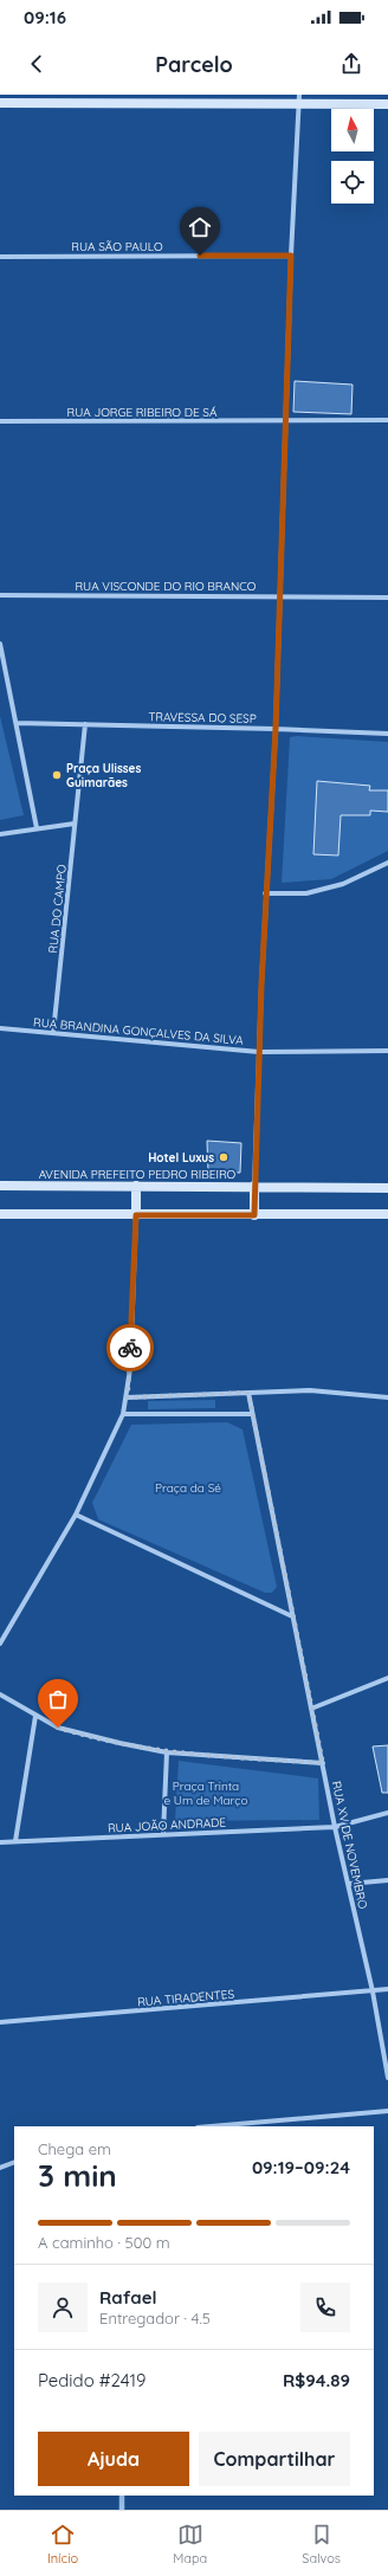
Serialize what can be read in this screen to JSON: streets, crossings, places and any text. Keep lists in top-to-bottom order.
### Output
{
  "streets": {
    "main road": ["AVENIDA PREFEITO PEDRO RIBEIRO"],
    "street": [
      "RUA SÃO PAULO",
      "RUA JORGE RIBEIRO DE SÁ",
      "RUA VISCONDE DO RIO BRANCO",
      "TRAVESSA DO SESP",
      "RUA DO CAMPO",
      "RUA BRANDINA GONÇALVES DA SILVA",
      "RUA JOÃO ANDRADE",
      "RUA XV DE NOVEMBRO",
      "RUA TIRADENTES"
    ]
  },
  "crossings": [
    ["TRAVESSA DO SESP", "RUA DO CAMPO"],
    ["RUA DO CAMPO", "RUA BRANDINA GONÇALVES DA SILVA"],
    ["RUA JOÃO ANDRADE", "RUA XV DE NOVEMBRO"],
    ["RUA XV DE NOVEMBRO", "RUA TIRADENTES"]
  ],
  "parks": ["Praça da Sé", "Praça Trinta e Um de Março"],
  "places": ["Praça Ulisses Guimarães", "Hotel Luxus"],
  "north": "top",
  "page": {
    "status": "09:16",
    "header": "Parcelo",
    "heading": ["3 min", "Chega em", "09:19–09:24"],
    "panel": [
      "Rafael",
      "Entregador · 4.5",
      "Pedido #2419",
      "R$94.89"
    ],
    "bar": "A caminho · 500 m",
    "buttons": ["Ajuda", "Compartilhar"],
    "tabs": ["Início", "Mapa", "Salvos"]
  }
}
